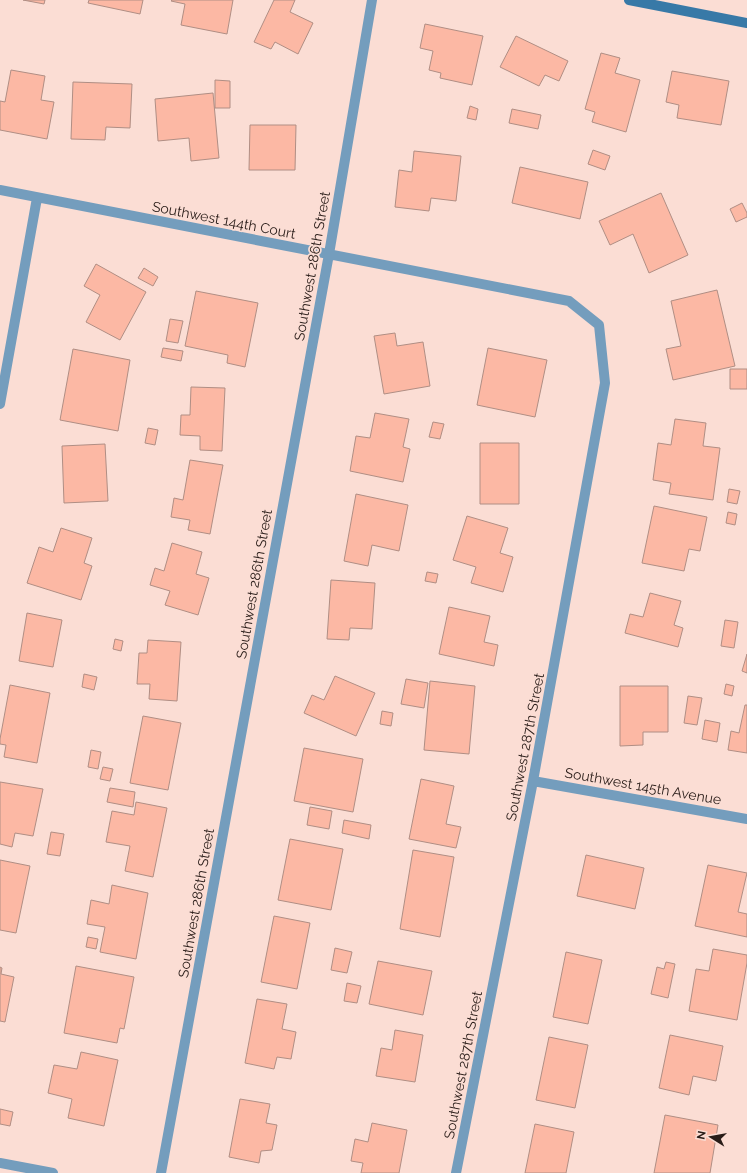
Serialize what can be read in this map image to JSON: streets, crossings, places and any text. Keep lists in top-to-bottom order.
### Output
{
  "streets": {
    "street": [
      "Southwest 144th Court",
      "Southwest 286th Street",
      "Southwest 287th Street",
      "Southwest 145th Avenue"
    ]
  },
  "crossings": [
    ["Southwest 144th Court", "Southwest 286th Street"],
    ["Southwest 144th Court", "Southwest 287th Street"],
    ["Southwest 287th Street", "Southwest 145th Avenue"]
  ],
  "north": "left"
}
